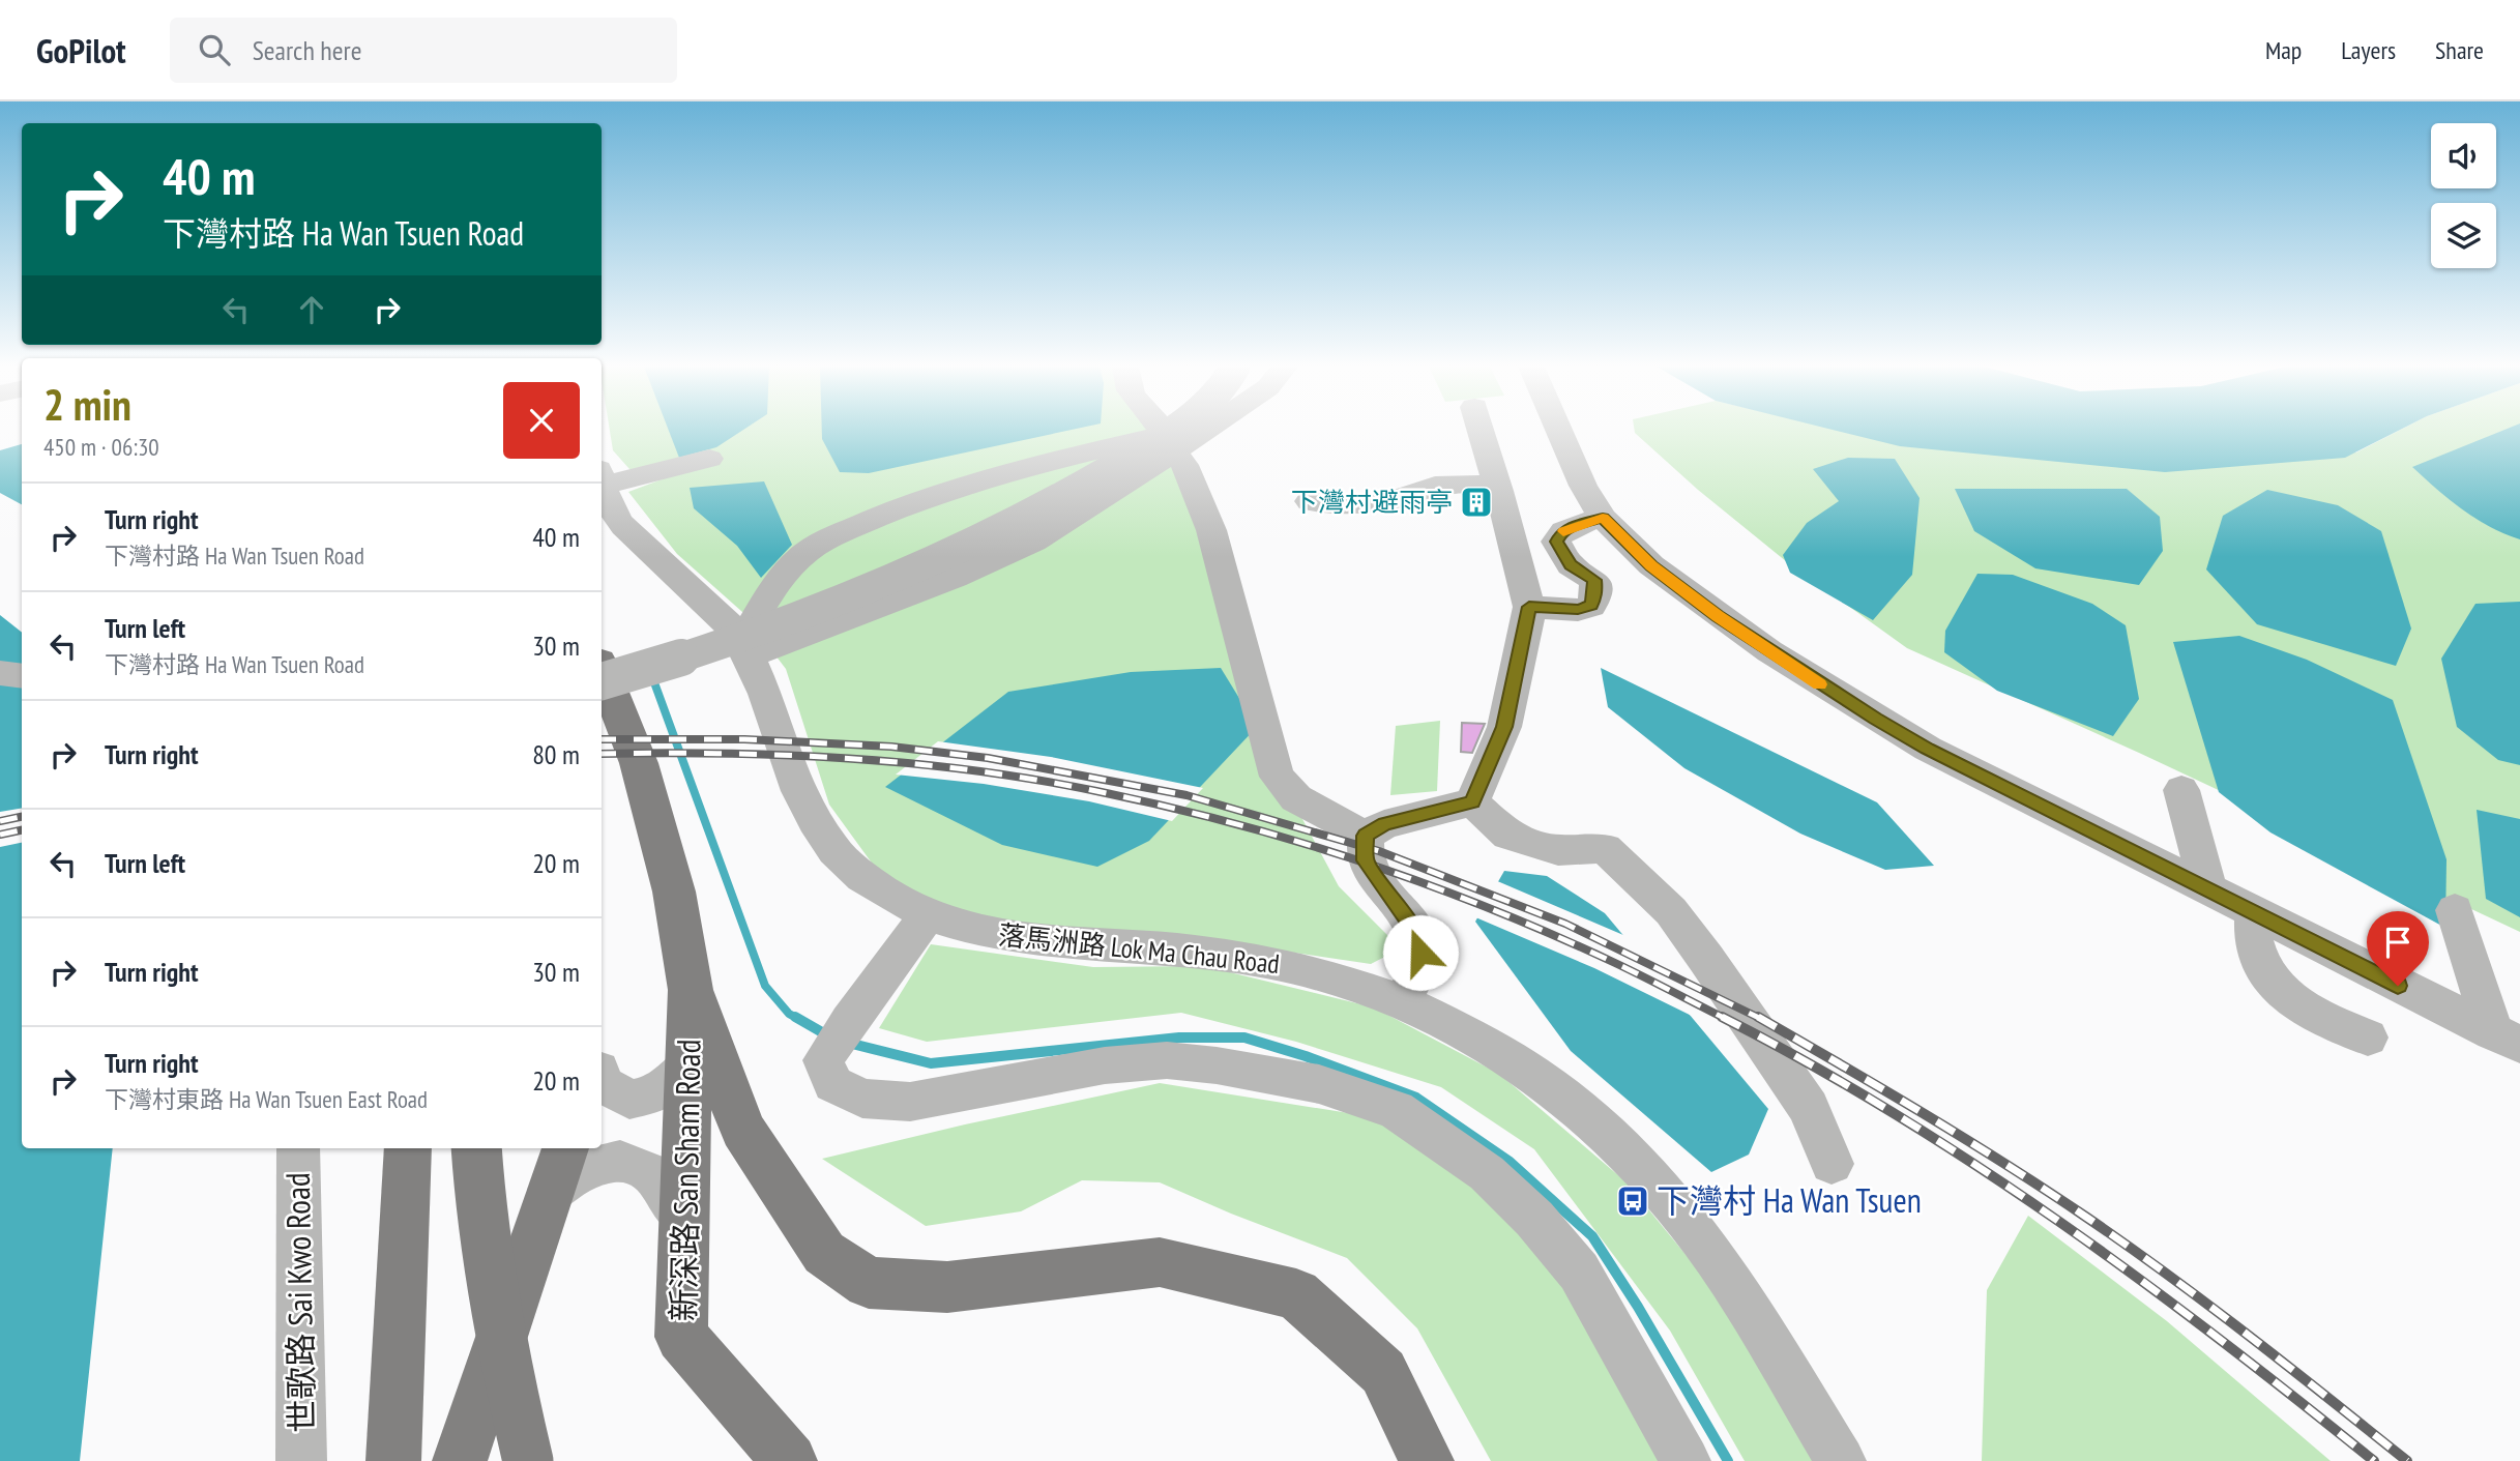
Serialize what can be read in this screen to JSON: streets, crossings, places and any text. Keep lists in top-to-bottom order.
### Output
{
  "streets": {
    "main road": ["新深路 San Sham Road"],
    "street": ["落馬洲路 Lok Ma Chau Road", "世歌路 Sai Kwo Road"]
  },
  "places": {
    "building": ["下灣村避雨亭"],
    "bus stop": ["下灣村 Ha Wan Tsuen"]
  },
  "page": {
    "header": "GoPilot",
    "search": "Search here",
    "nav": ["Map", "Layers", "Share"],
    "turn": ["40 m", "下灣村路 Ha Wan Tsuen Road"],
    "heading": ["2 min", "450 m · 06:30"],
    "list": [
      {
        "name": "Turn right",
        "note": "下灣村路 Ha Wan Tsuen Road",
        "value": "40 m"
      },
      {
        "name": "Turn left",
        "note": "下灣村路 Ha Wan Tsuen Road",
        "value": "30 m"
      },
      {
        "name": "Turn right",
        "value": "80 m"
      },
      {
        "name": "Turn left",
        "value": "20 m"
      },
      {
        "name": "Turn right",
        "value": "30 m"
      },
      {
        "name": "Turn right",
        "note": "下灣村東路 Ha Wan Tsuen East Road",
        "value": "20 m"
      }
    ]
  }
}
